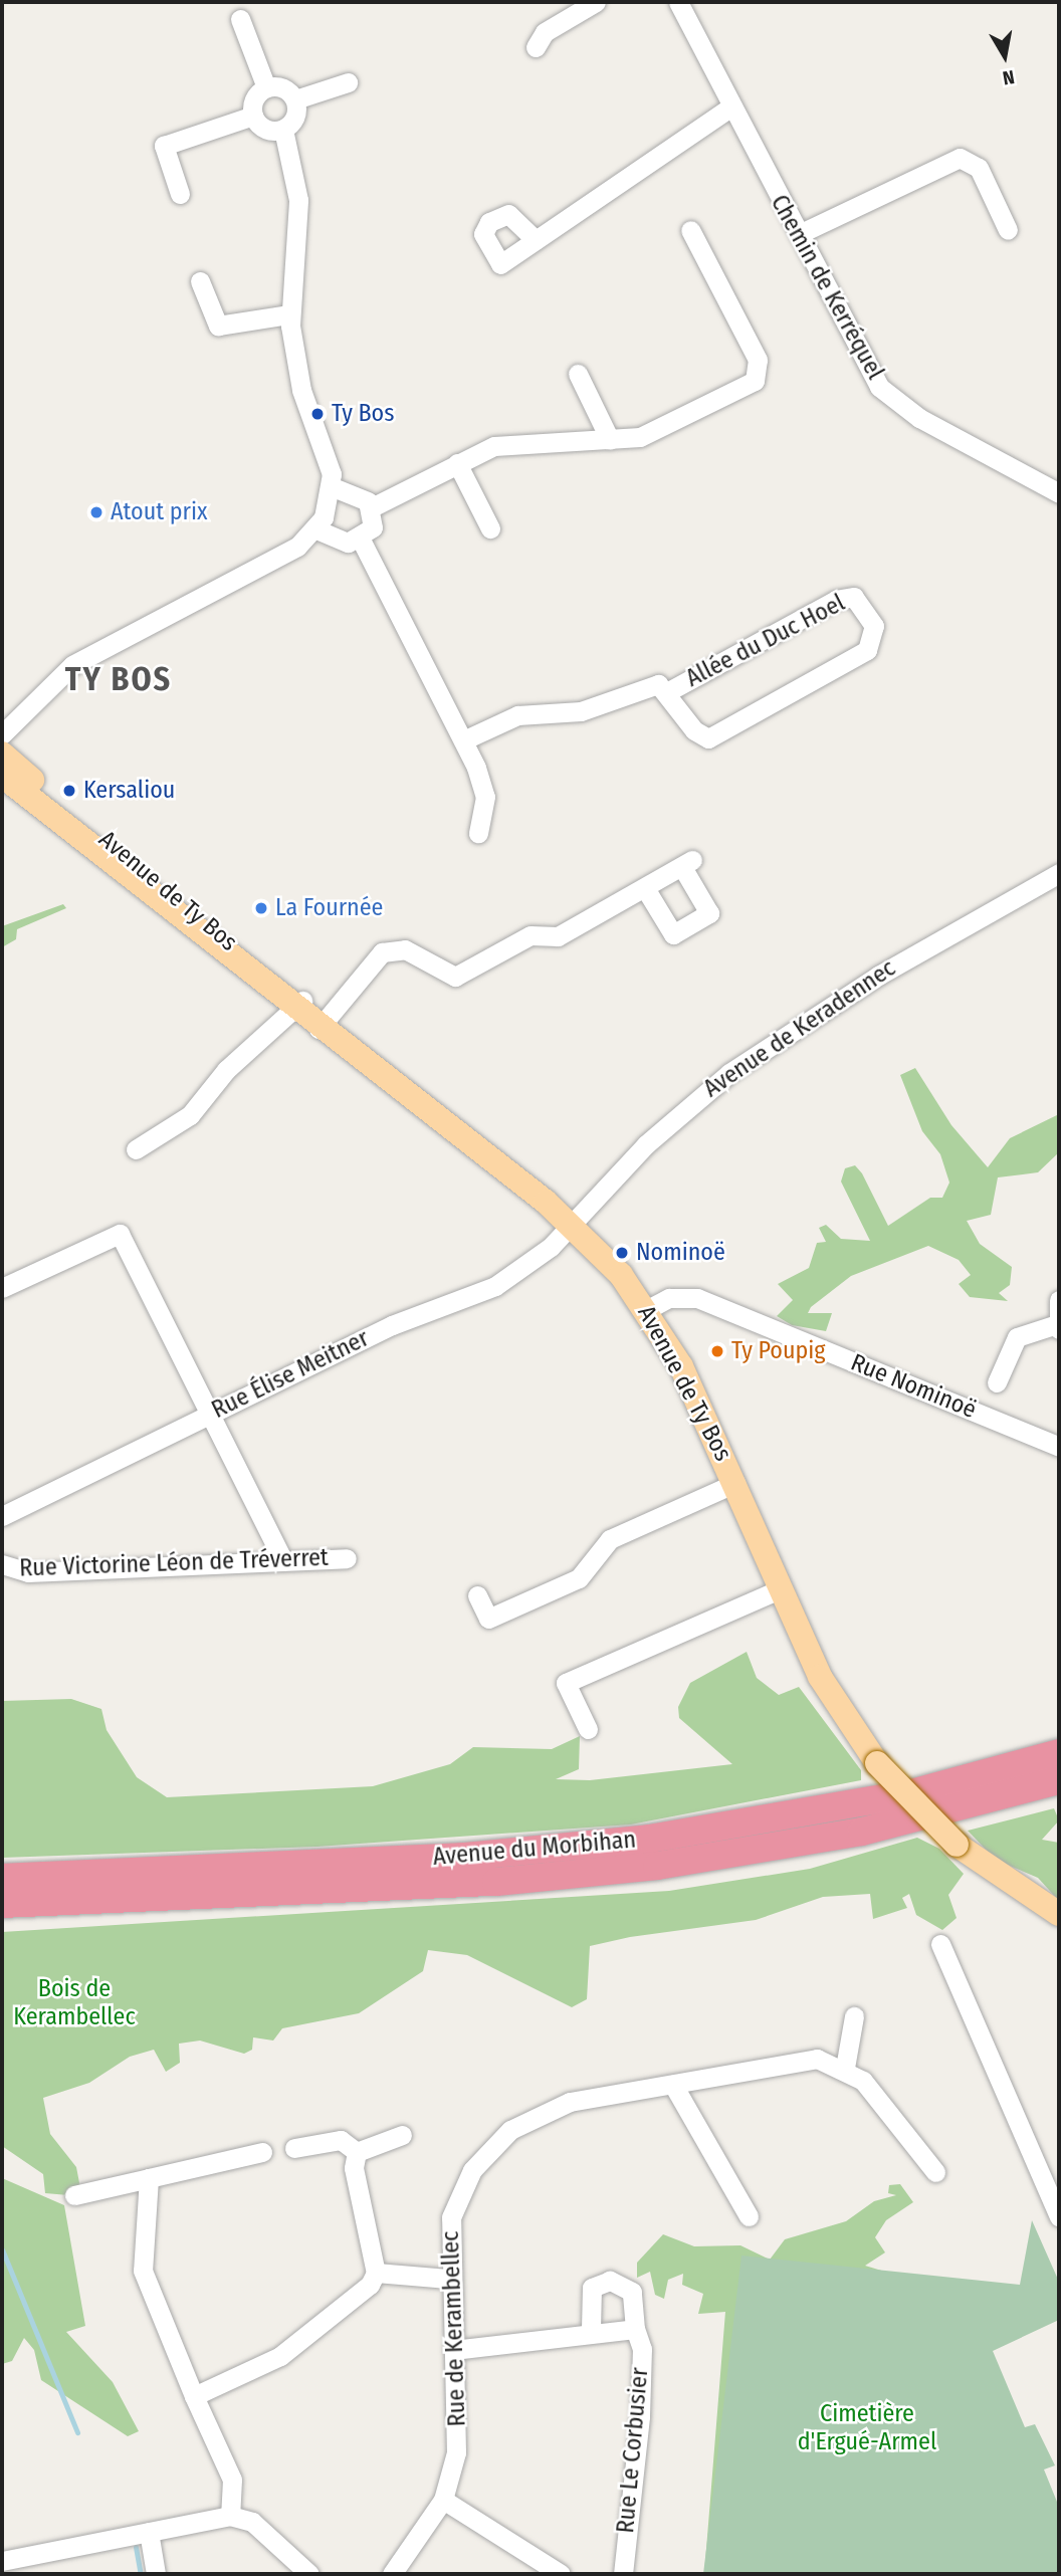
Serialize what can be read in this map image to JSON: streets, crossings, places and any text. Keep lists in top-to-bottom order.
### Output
{
  "streets": {
    "highway": ["Avenue du Morbihan"],
    "main road": ["Avenue de Ty Bos"],
    "street": [
      "Chemin de Kerréquel",
      "Allée du Duc Hoel",
      "Avenue de Keradennec",
      "Rue Élise Meitner",
      "Rue Nominoë",
      "Rue Victorine Léon de Tréverret",
      "Rue de Kerambellec",
      "Rue Le Corbusier"
    ]
  },
  "crossings": [
    ["Avenue de Ty Bos", "Avenue de Keradennec"],
    ["Avenue de Ty Bos", "Rue Élise Meitner"],
    ["Avenue de Ty Bos", "Rue Nominoë"],
    ["Avenue de Keradennec", "Rue Élise Meitner"]
  ],
  "districts": ["TY BOS"],
  "parks": ["Bois de Kerambellec", "Cimetière d'Ergué-Armel"],
  "places": [
    "Ty Bos",
    "Atout prix",
    "Kersaliou",
    "La Fournée",
    "Nominoë",
    "Ty Poupig"
  ],
  "north": "bottom"
}
